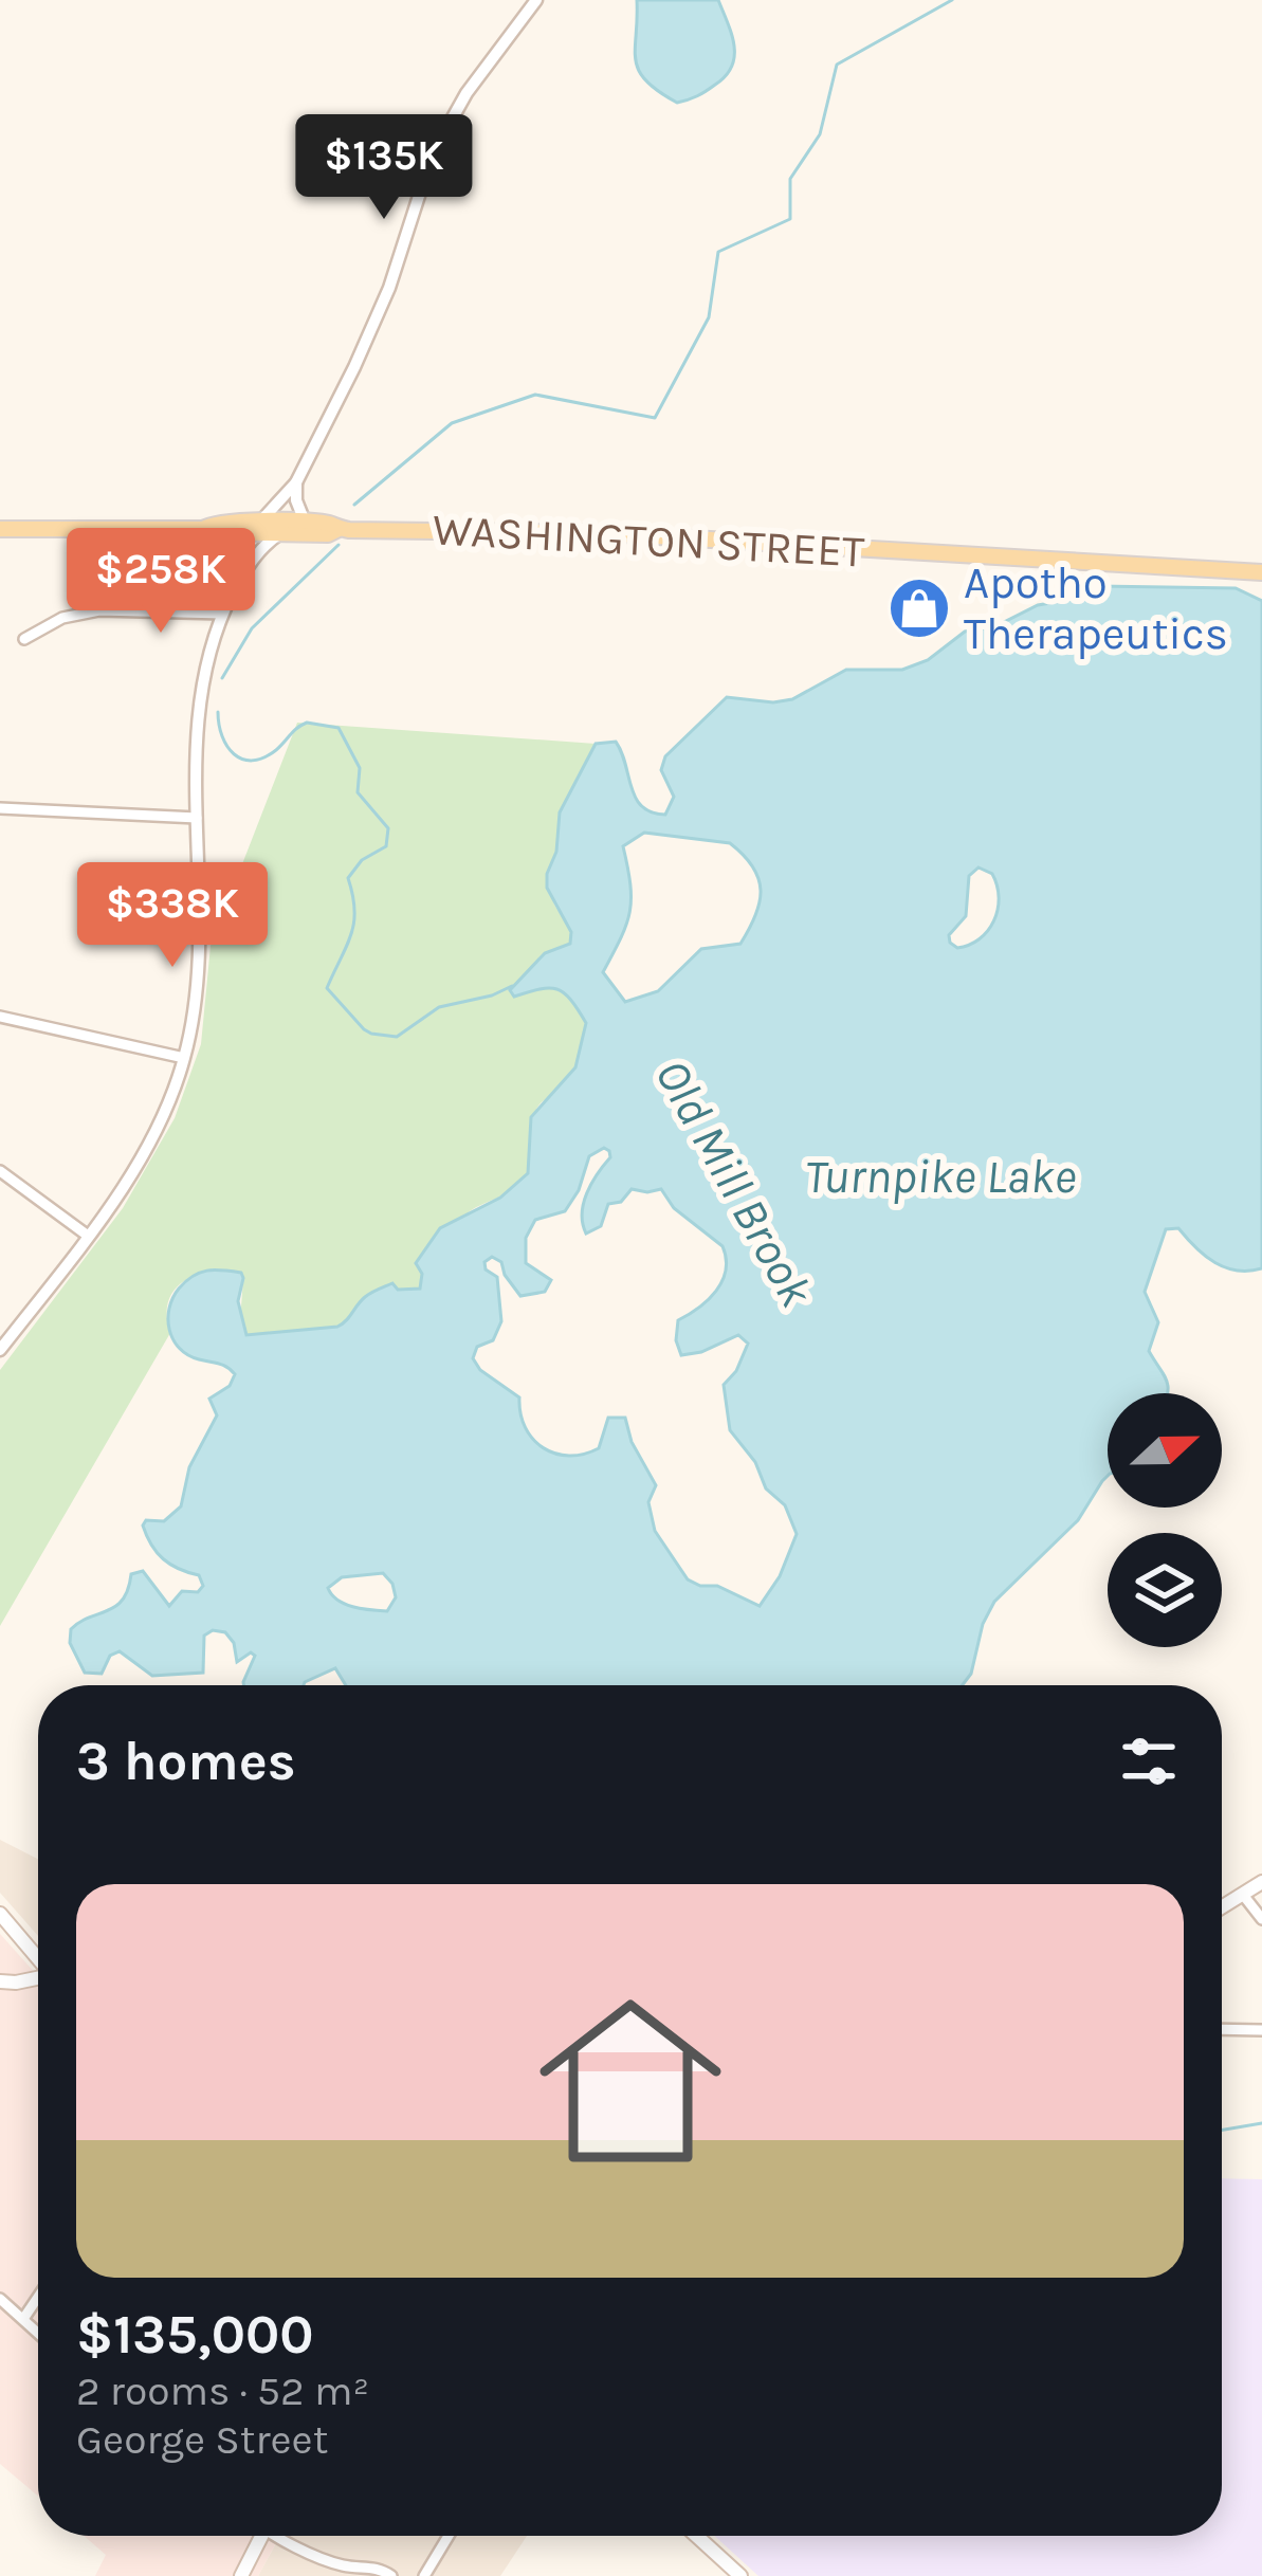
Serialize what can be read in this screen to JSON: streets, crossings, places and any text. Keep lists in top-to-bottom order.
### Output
{
  "streets": {
    "main road": ["WASHINGTON STREET"]
  },
  "water": ["Turnpike Lake", "Old Mill Brook"],
  "places": {
    "shop": ["Apotho Therapeutics"]
  },
  "north": "right",
  "page": {
    "price": ["$135K", "$258K", "$338K"],
    "heading": "3 homes",
    "list": [
      {
        "name": "$135,000",
        "note": "2 rooms · 52 m² · George Street"
      }
    ]
  }
}
